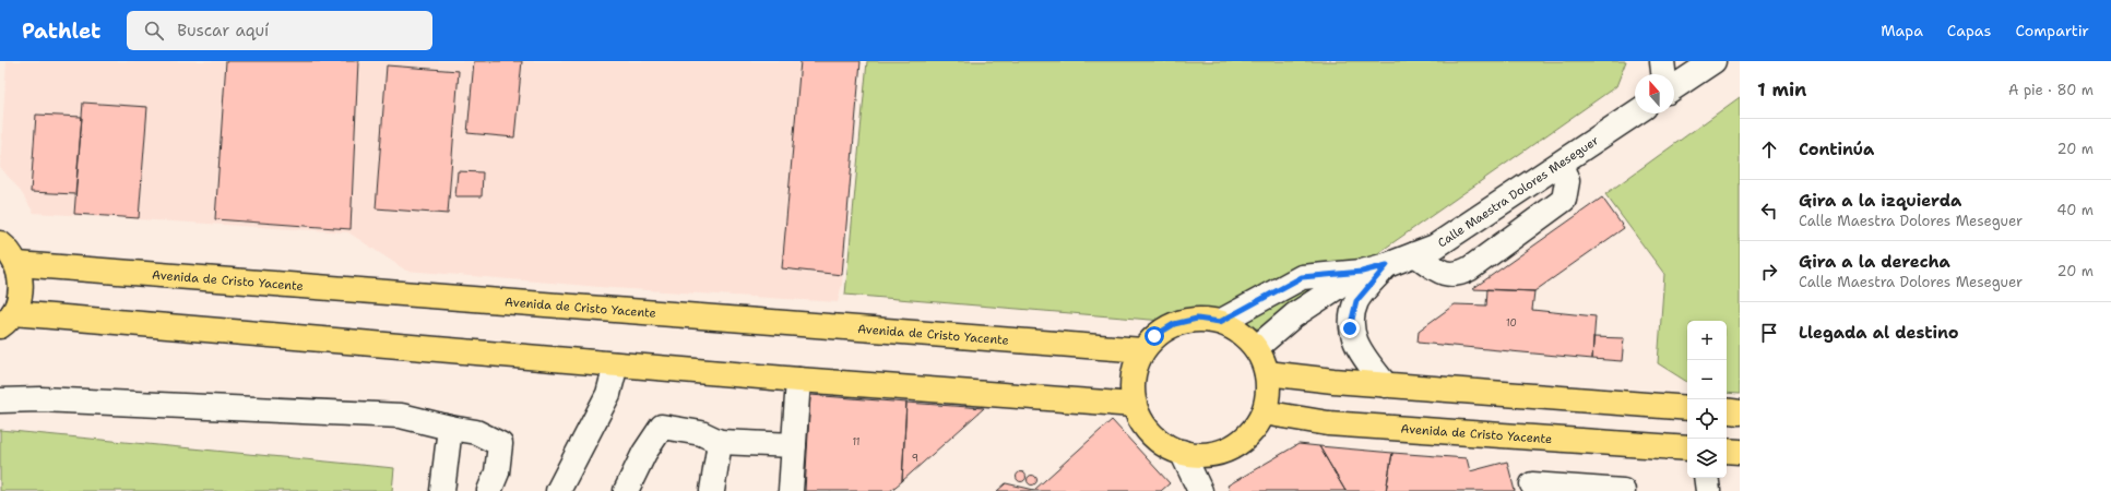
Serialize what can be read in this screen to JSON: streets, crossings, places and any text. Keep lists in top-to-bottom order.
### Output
{
  "streets": {
    "main road": ["Avenida de Cristo Yacente"],
    "street": ["Calle Maestra Dolores Meseguer"]
  },
  "crossings": [
    ["Calle Maestra Dolores Meseguer", "Avenida de Cristo Yacente"]
  ],
  "house_numbers": ["10", "11", "9"],
  "north": "top",
  "page": {
    "header": "Pathlet",
    "search": "Buscar aquí",
    "nav": ["Mapa", "Capas", "Compartir"],
    "heading": ["1 min", "A pie · 80 m"],
    "list": [
      ["Continúa", "20 m"],
      ["Gira a la izquierda", "Calle Maestra Dolores Meseguer", "40 m"],
      ["Gira a la derecha", "Calle Maestra Dolores Meseguer", "20 m"],
      "Llegada al destino"
    ],
    "map_buttons": ["+", "−"]
  }
}
